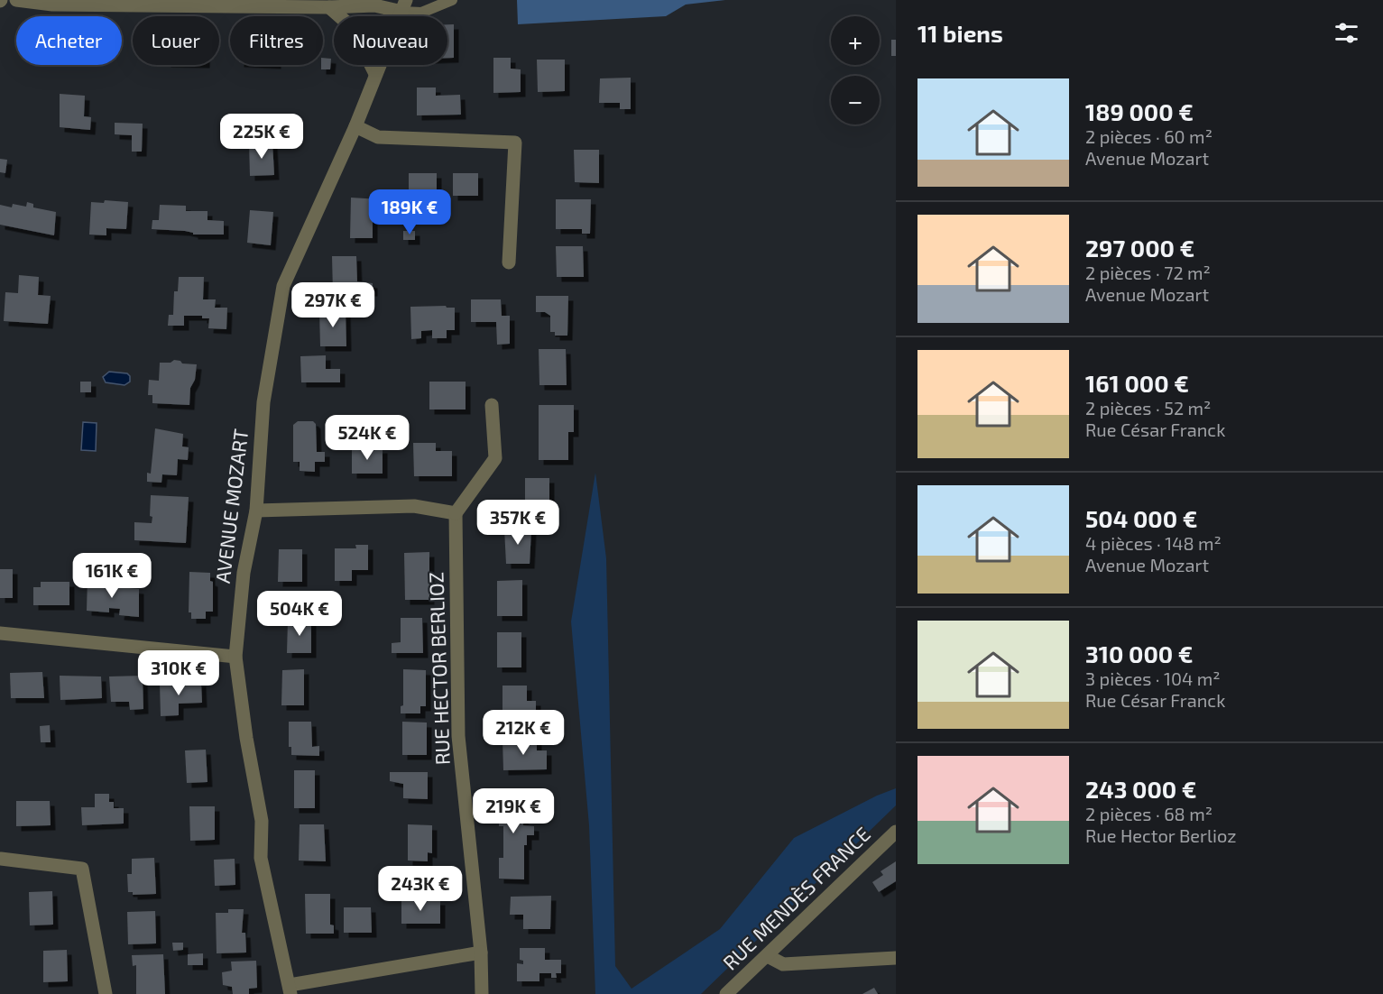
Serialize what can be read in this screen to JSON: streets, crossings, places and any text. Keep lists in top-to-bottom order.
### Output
{
  "streets": {
    "street": ["AVENUE MOZART", "RUE HECTOR BERLIOZ", "RUE MENDÈS FRANCE"]
  },
  "page": {
    "heading": "11 biens",
    "map_buttons": ["+", "−"],
    "chip": [
      "Acheter",
      "Louer",
      "Filtres",
      "Nouveau"
    ],
    "list": [
      {
        "name": "189 000 €",
        "note": "2 pièces · 60 m² · Avenue Mozart"
      },
      {
        "name": "297 000 €",
        "note": "2 pièces · 72 m² · Avenue Mozart"
      },
      {
        "name": "161 000 €",
        "note": "2 pièces · 52 m² · Rue César Franck"
      },
      {
        "name": "504 000 €",
        "note": "4 pièces · 148 m² · Avenue Mozart"
      },
      {
        "name": "310 000 €",
        "note": "3 pièces · 104 m² · Rue César Franck"
      },
      {
        "name": "243 000 €",
        "note": "2 pièces · 68 m² · Rue Hector Berlioz"
      }
    ],
    "price": [
      "225K €",
      "189K €",
      "297K €",
      "524K €",
      "357K €",
      "161K €",
      "504K €",
      "310K €",
      "212K €",
      "219K €",
      "243K €"
    ]
  }
}
